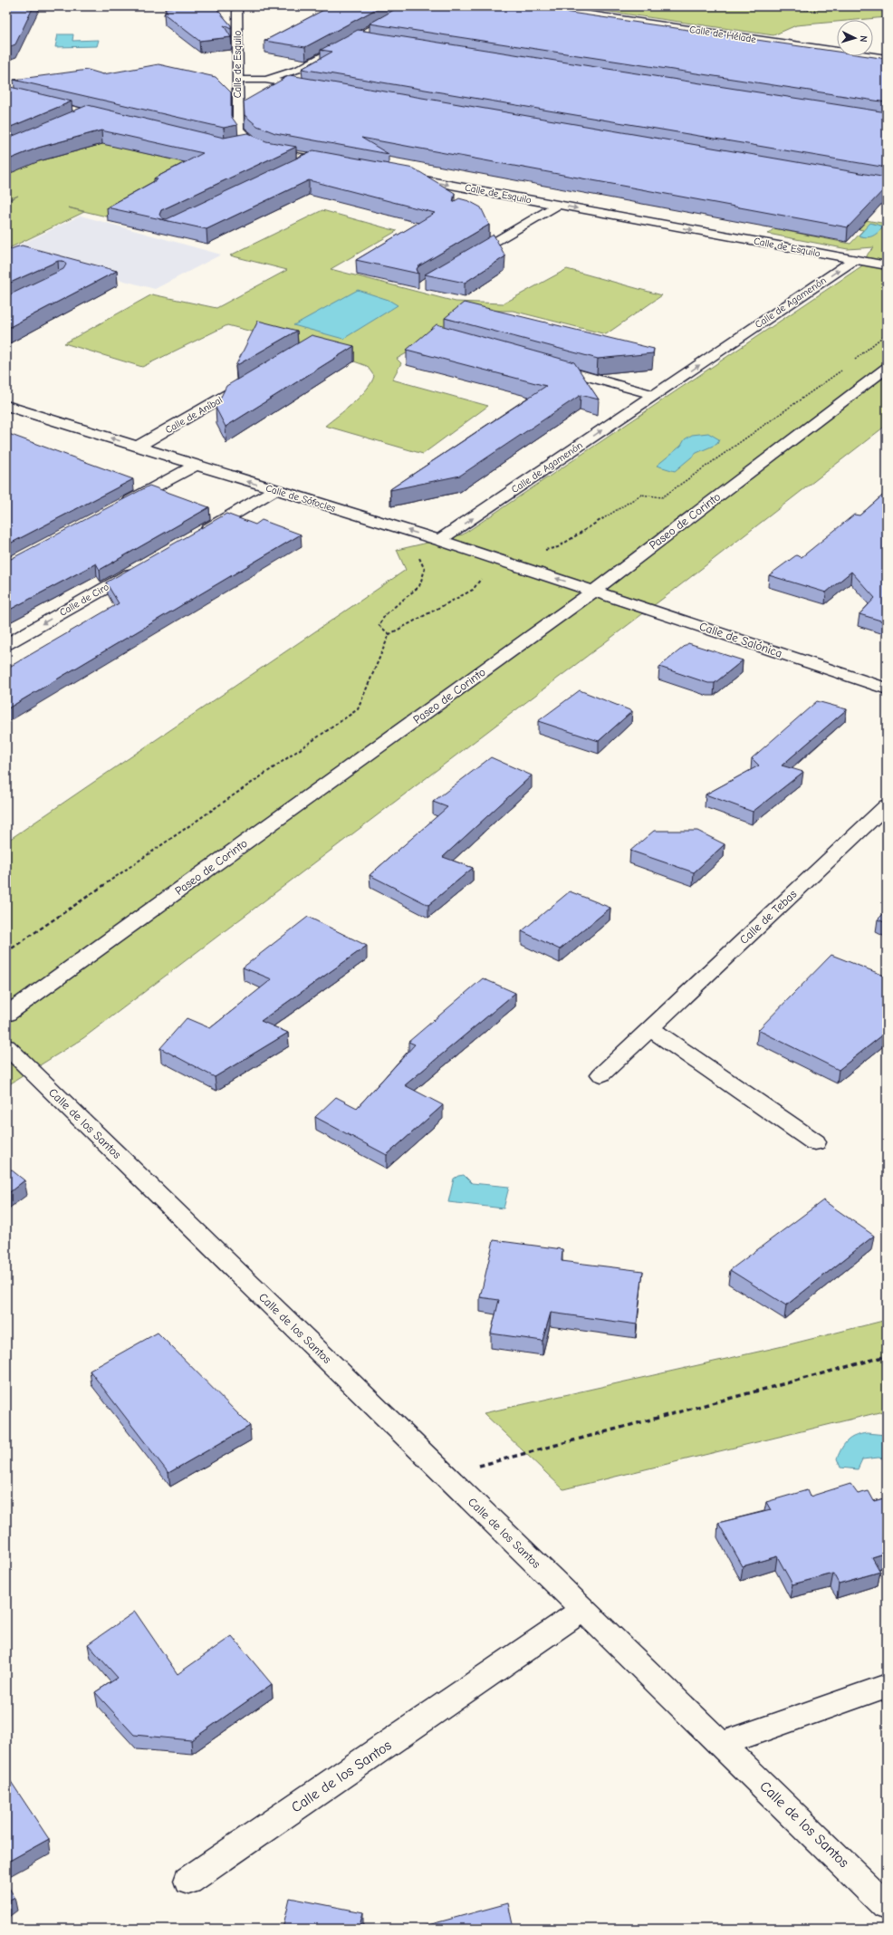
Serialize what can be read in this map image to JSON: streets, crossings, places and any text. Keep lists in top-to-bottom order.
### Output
{
  "streets": {
    "street": [
      "Calle de Hélade",
      "Calle de Esquilo",
      "Calle de Agamenón",
      "Calle de Aníbal",
      "Calle de Sófocles",
      "Paseo de Corinto",
      "Calle de Ciro",
      "Calle de Salónica",
      "Calle de Tebas",
      "Calle de los Santos"
    ]
  },
  "crossings": [
    ["Calle de Esquilo", "Calle de Agamenón"],
    ["Calle de Agamenón", "Calle de Sófocles"],
    ["Calle de Aníbal", "Calle de Sófocles"],
    ["Calle de Sófocles", "Paseo de Corinto"],
    ["Calle de Sófocles", "Calle de Salónica"],
    ["Paseo de Corinto", "Calle de Salónica"]
  ],
  "one_way": [
    "Calle de Esquilo",
    "Calle de Agamenón",
    "Calle de Sófocles",
    "Calle de Ciro"
  ],
  "north": "right"
}
